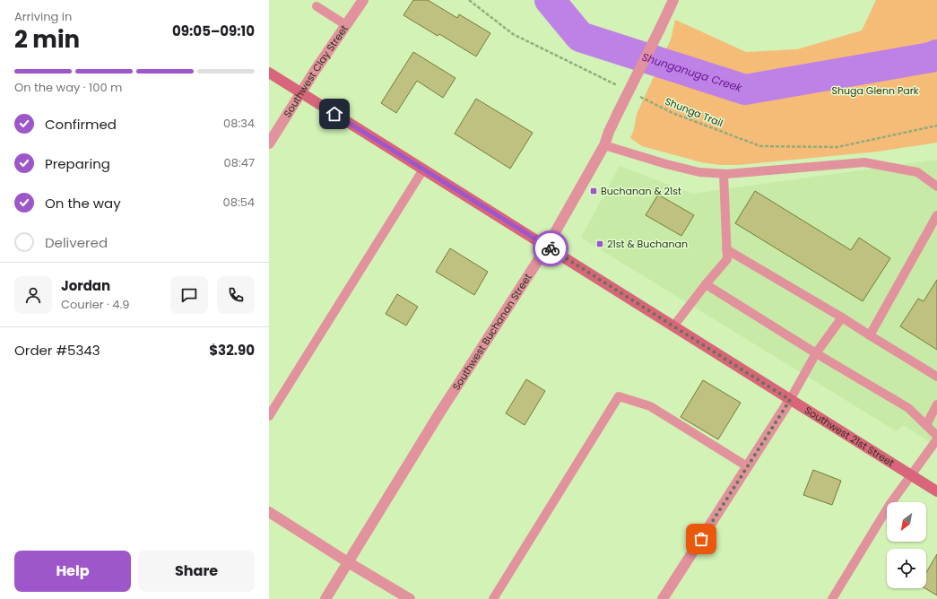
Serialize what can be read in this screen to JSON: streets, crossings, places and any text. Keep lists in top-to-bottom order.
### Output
{
  "streets": {
    "main road": ["Southwest 21st Street"],
    "street": ["Southwest Clay Street", "Southwest Buchanan Street"],
    "path": ["Shunga Trail"]
  },
  "crossings": [
    ["Southwest Clay Street", "Southwest 21st Street"],
    ["Southwest Buchanan Street", "Southwest 21st Street"]
  ],
  "water": ["Shunganuga Creek"],
  "parks": ["Shuga Glenn Park"],
  "places": {
    "transit": ["Buchanan & 21st", "21st & Buchanan"]
  },
  "north": "bottom left",
  "page": {
    "heading": ["2 min", "Arriving in", "09:05–09:10"],
    "panel": [
      "Jordan",
      "Courier · 4.9",
      "Order #5343",
      "$32.90"
    ],
    "bar": "On the way · 100 m",
    "list": [
      ["Confirmed", "08:34"],
      ["Preparing", "08:47"],
      ["On the way", "08:54"],
      "Delivered"
    ],
    "buttons": ["Help", "Share"]
  }
}
